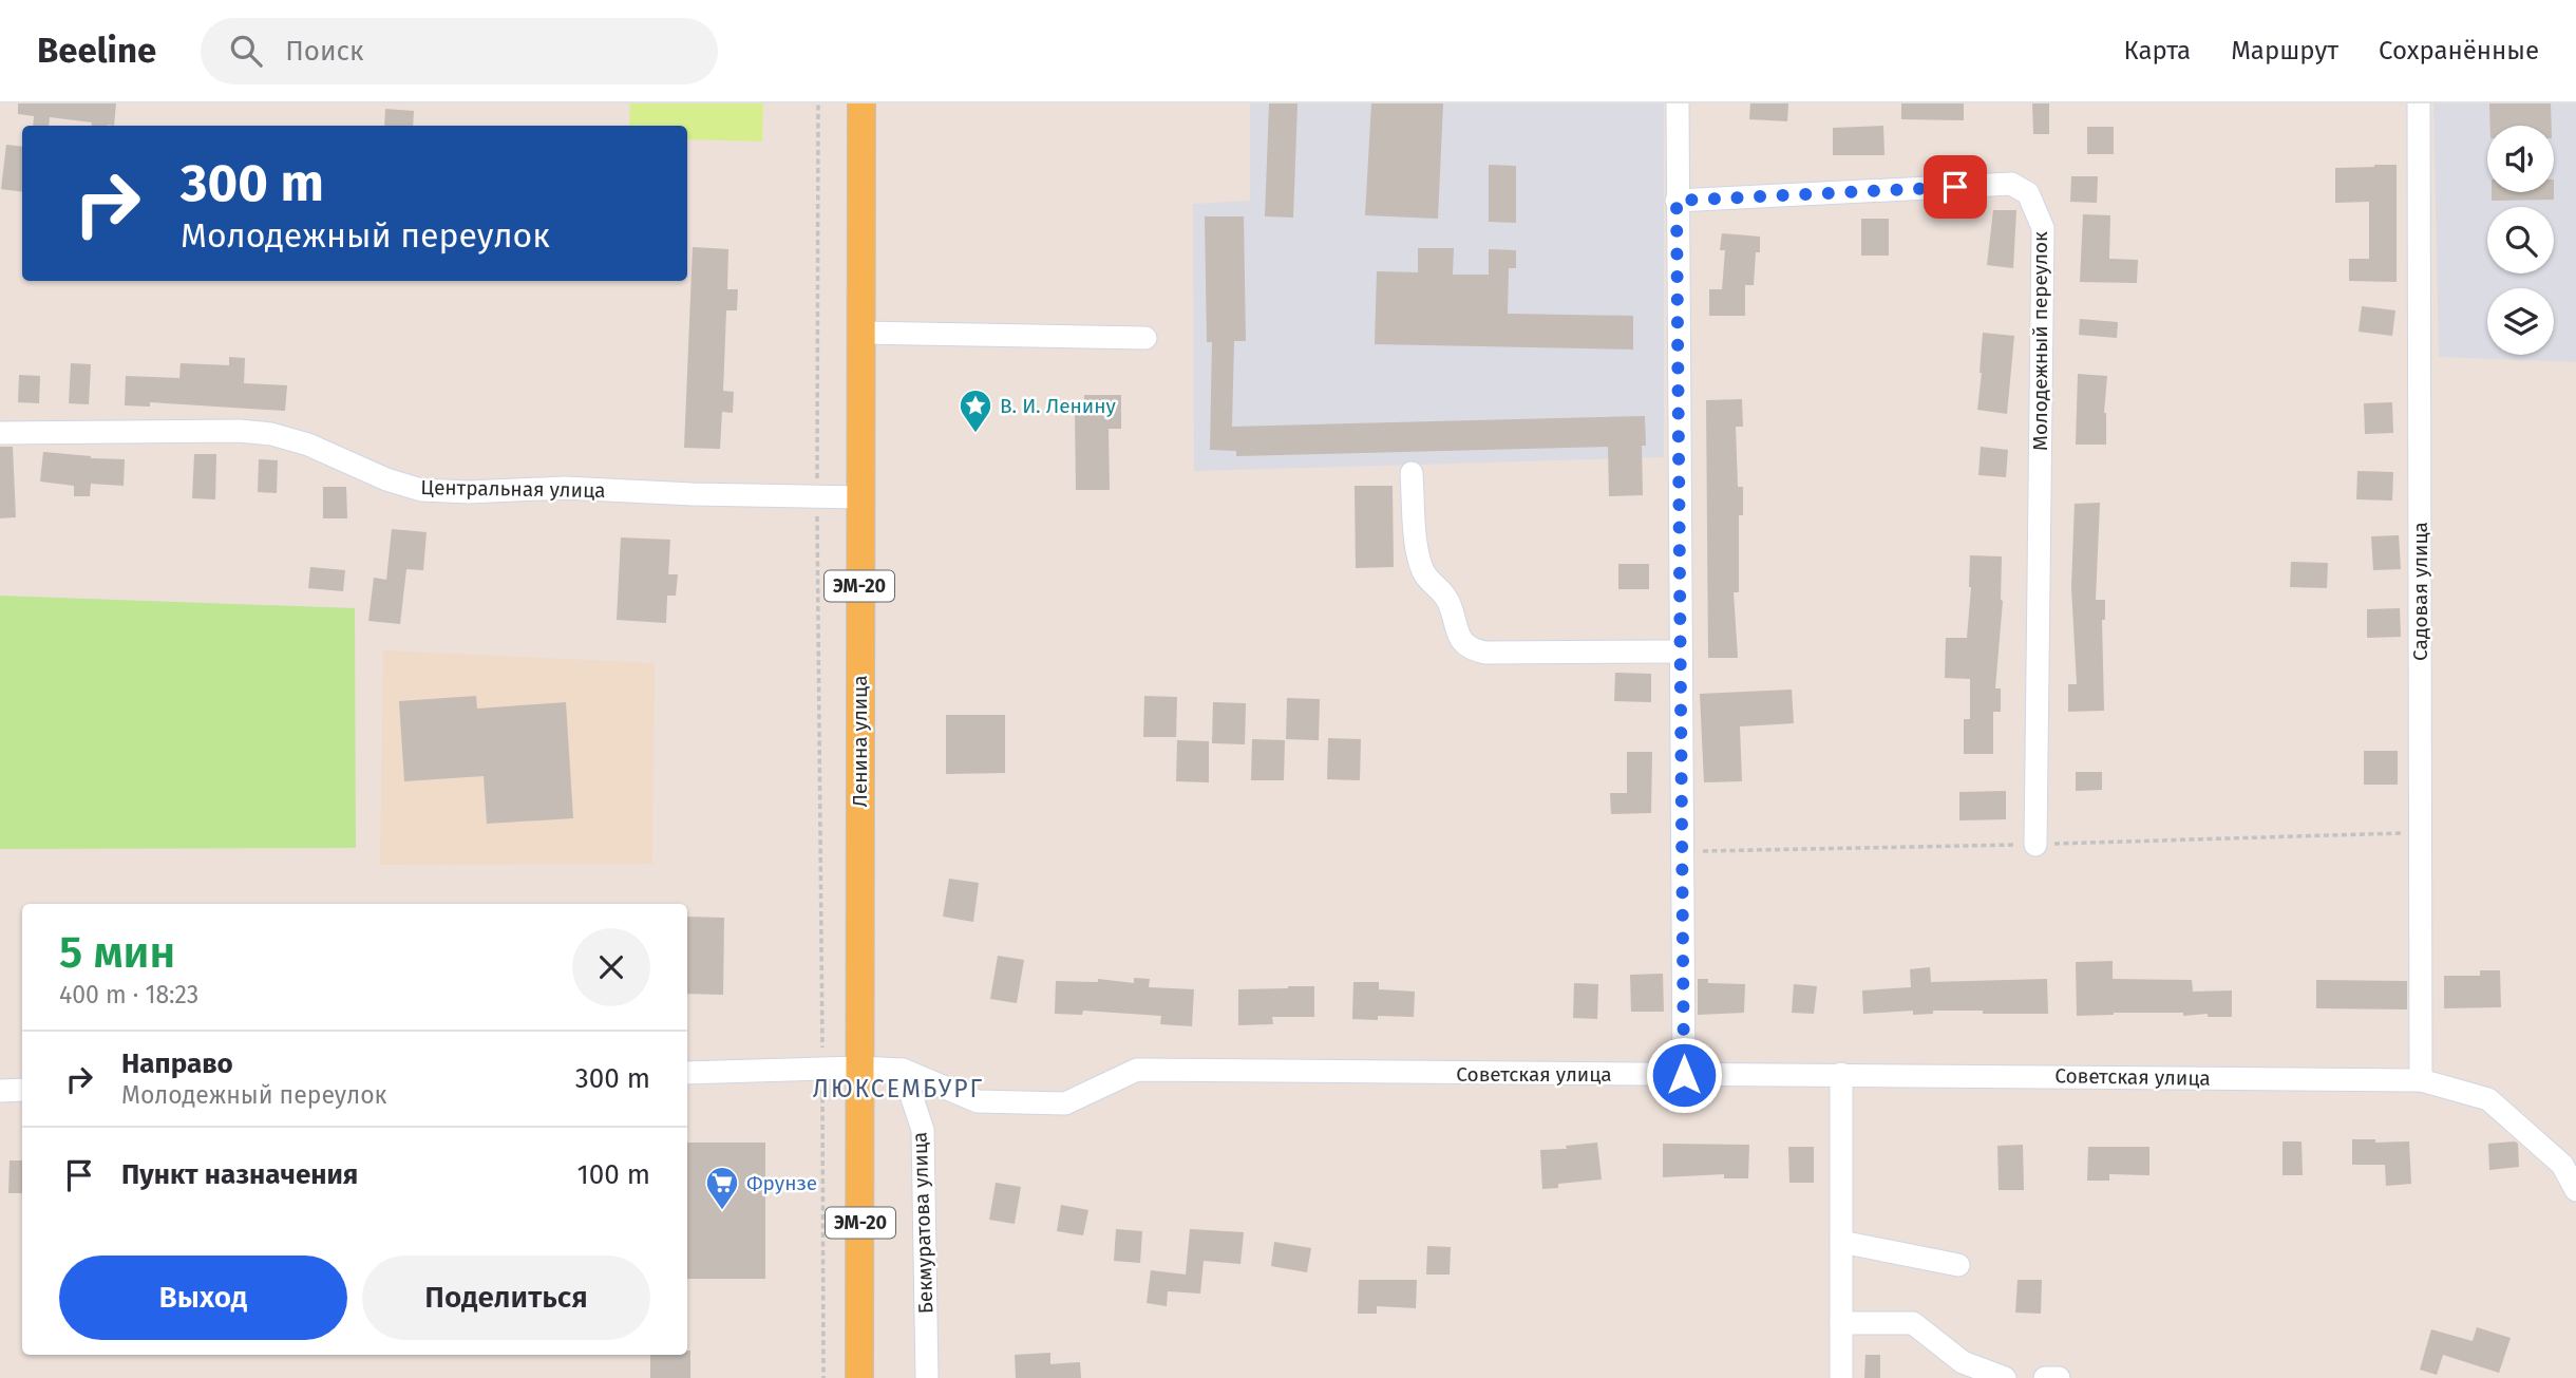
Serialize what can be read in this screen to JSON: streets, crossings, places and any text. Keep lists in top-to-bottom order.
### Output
{
  "streets": {
    "main road": ["ЭМ-20", "Ленина улица"],
    "street": [
      "Молодежный переулок",
      "Центральная улица",
      "Садовая улица",
      "Советская улица",
      "Бекмуратова улица"
    ]
  },
  "crossings": [
    ["Центральная улица", "Ленина улица"],
    ["Садовая улица", "Советская улица"],
    ["Ленина улица", "Советская улица"],
    ["Советская улица", "Бекмуратова улица"]
  ],
  "districts": ["ЛЮКСЕМБУРГ"],
  "places": {
    "place": ["В. И. Ленину"],
    "supermarket": ["Фрунзе"]
  },
  "page": {
    "header": "Beeline",
    "search": "Поиск",
    "nav": ["Карта", "Маршрут", "Сохранённые"],
    "turn": ["300 m", "Молодежный переулок"],
    "heading": ["5 мин", "400 m · 18:23"],
    "list": [
      {
        "name": "Направо",
        "note": "Молодежный переулок",
        "value": "300 m"
      },
      {
        "name": "Пункт назначения",
        "value": "100 m"
      }
    ],
    "buttons": ["Выход", "Поделиться"]
  }
}
